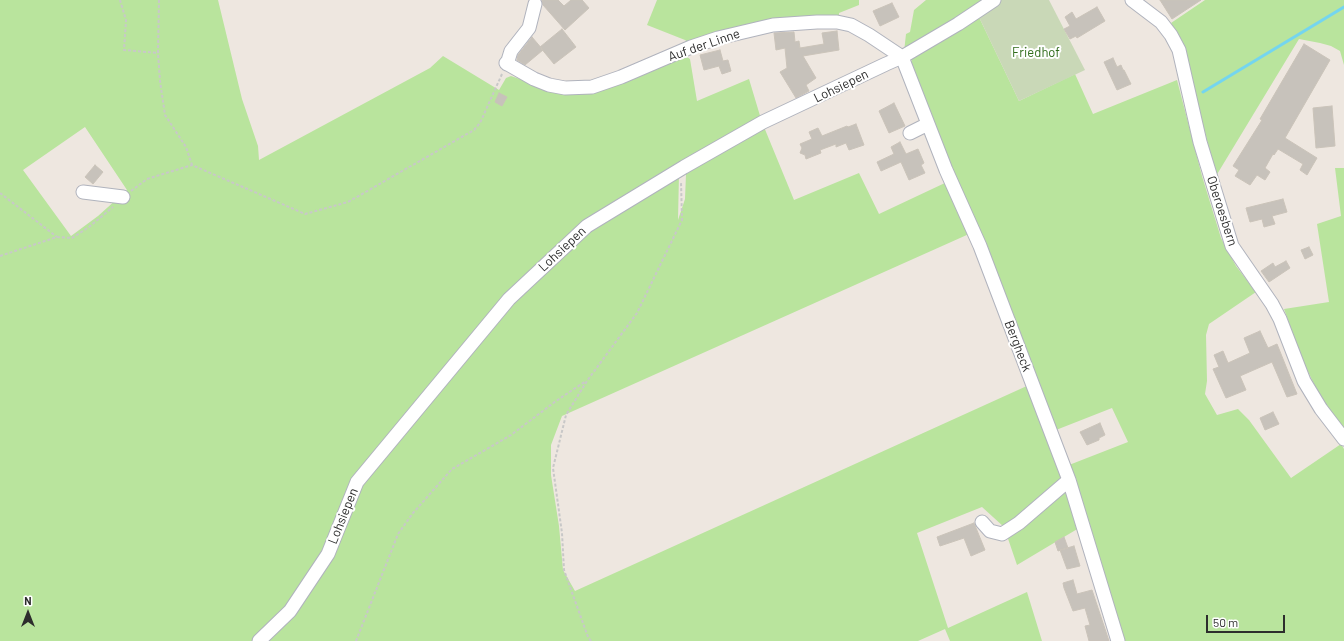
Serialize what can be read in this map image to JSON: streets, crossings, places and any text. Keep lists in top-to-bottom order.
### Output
{
  "streets": {
    "street": [
      "Auf der Linne",
      "Lohsiepen",
      "Oberoesbern",
      "Bergheck"
    ]
  },
  "crossings": [
    ["Auf der Linne", "Lohsiepen"],
    ["Auf der Linne", "Bergheck"],
    ["Lohsiepen", "Bergheck"]
  ],
  "parks": ["Friedhof"],
  "scale_bar": "50 m",
  "north": "top"
}
